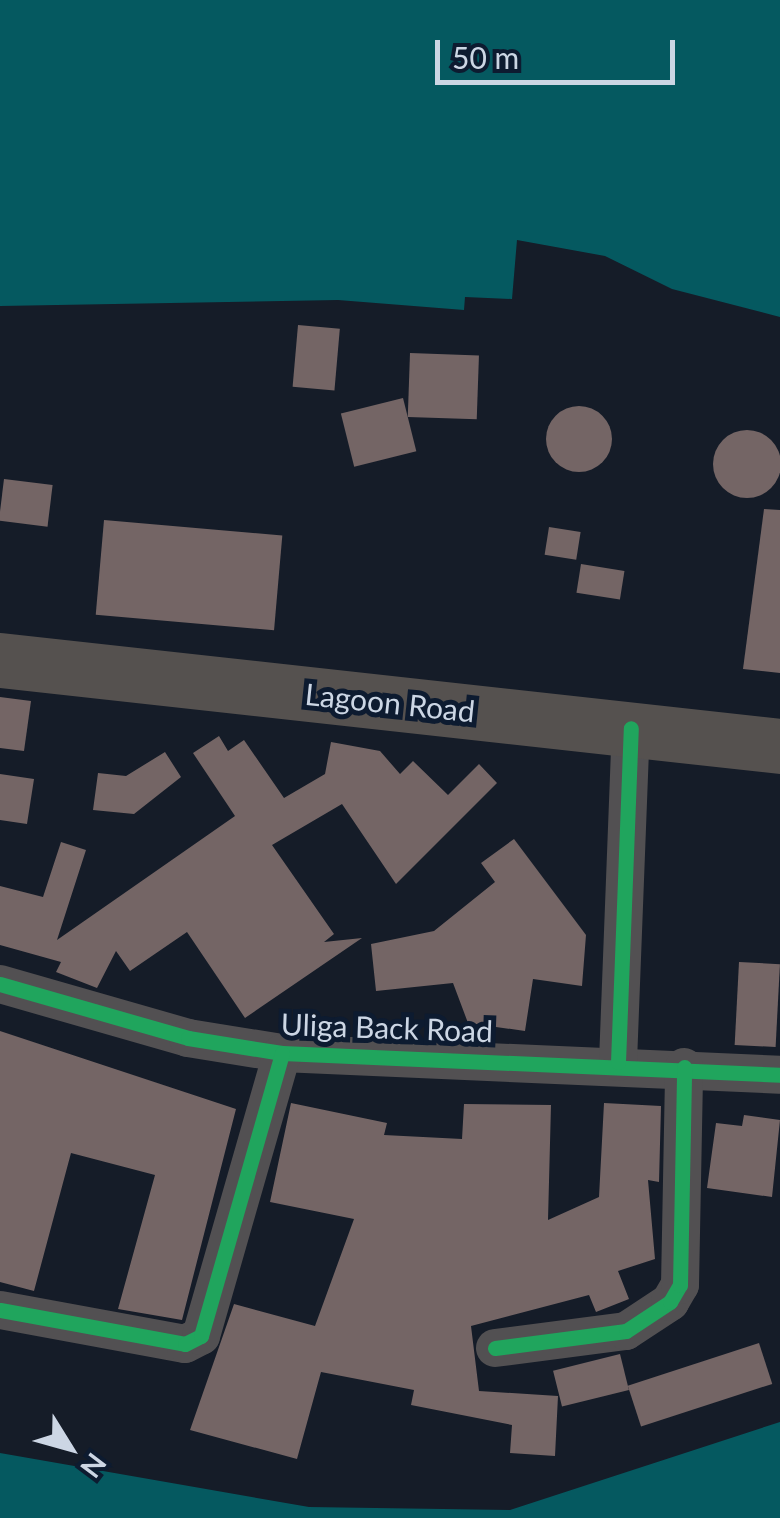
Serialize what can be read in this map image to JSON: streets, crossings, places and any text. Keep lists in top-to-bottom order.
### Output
{
  "streets": {
    "main road": ["Lagoon Road"],
    "street": ["Uliga Back Road"]
  },
  "scale_bar": "50 m",
  "north": "bottom right"
}
